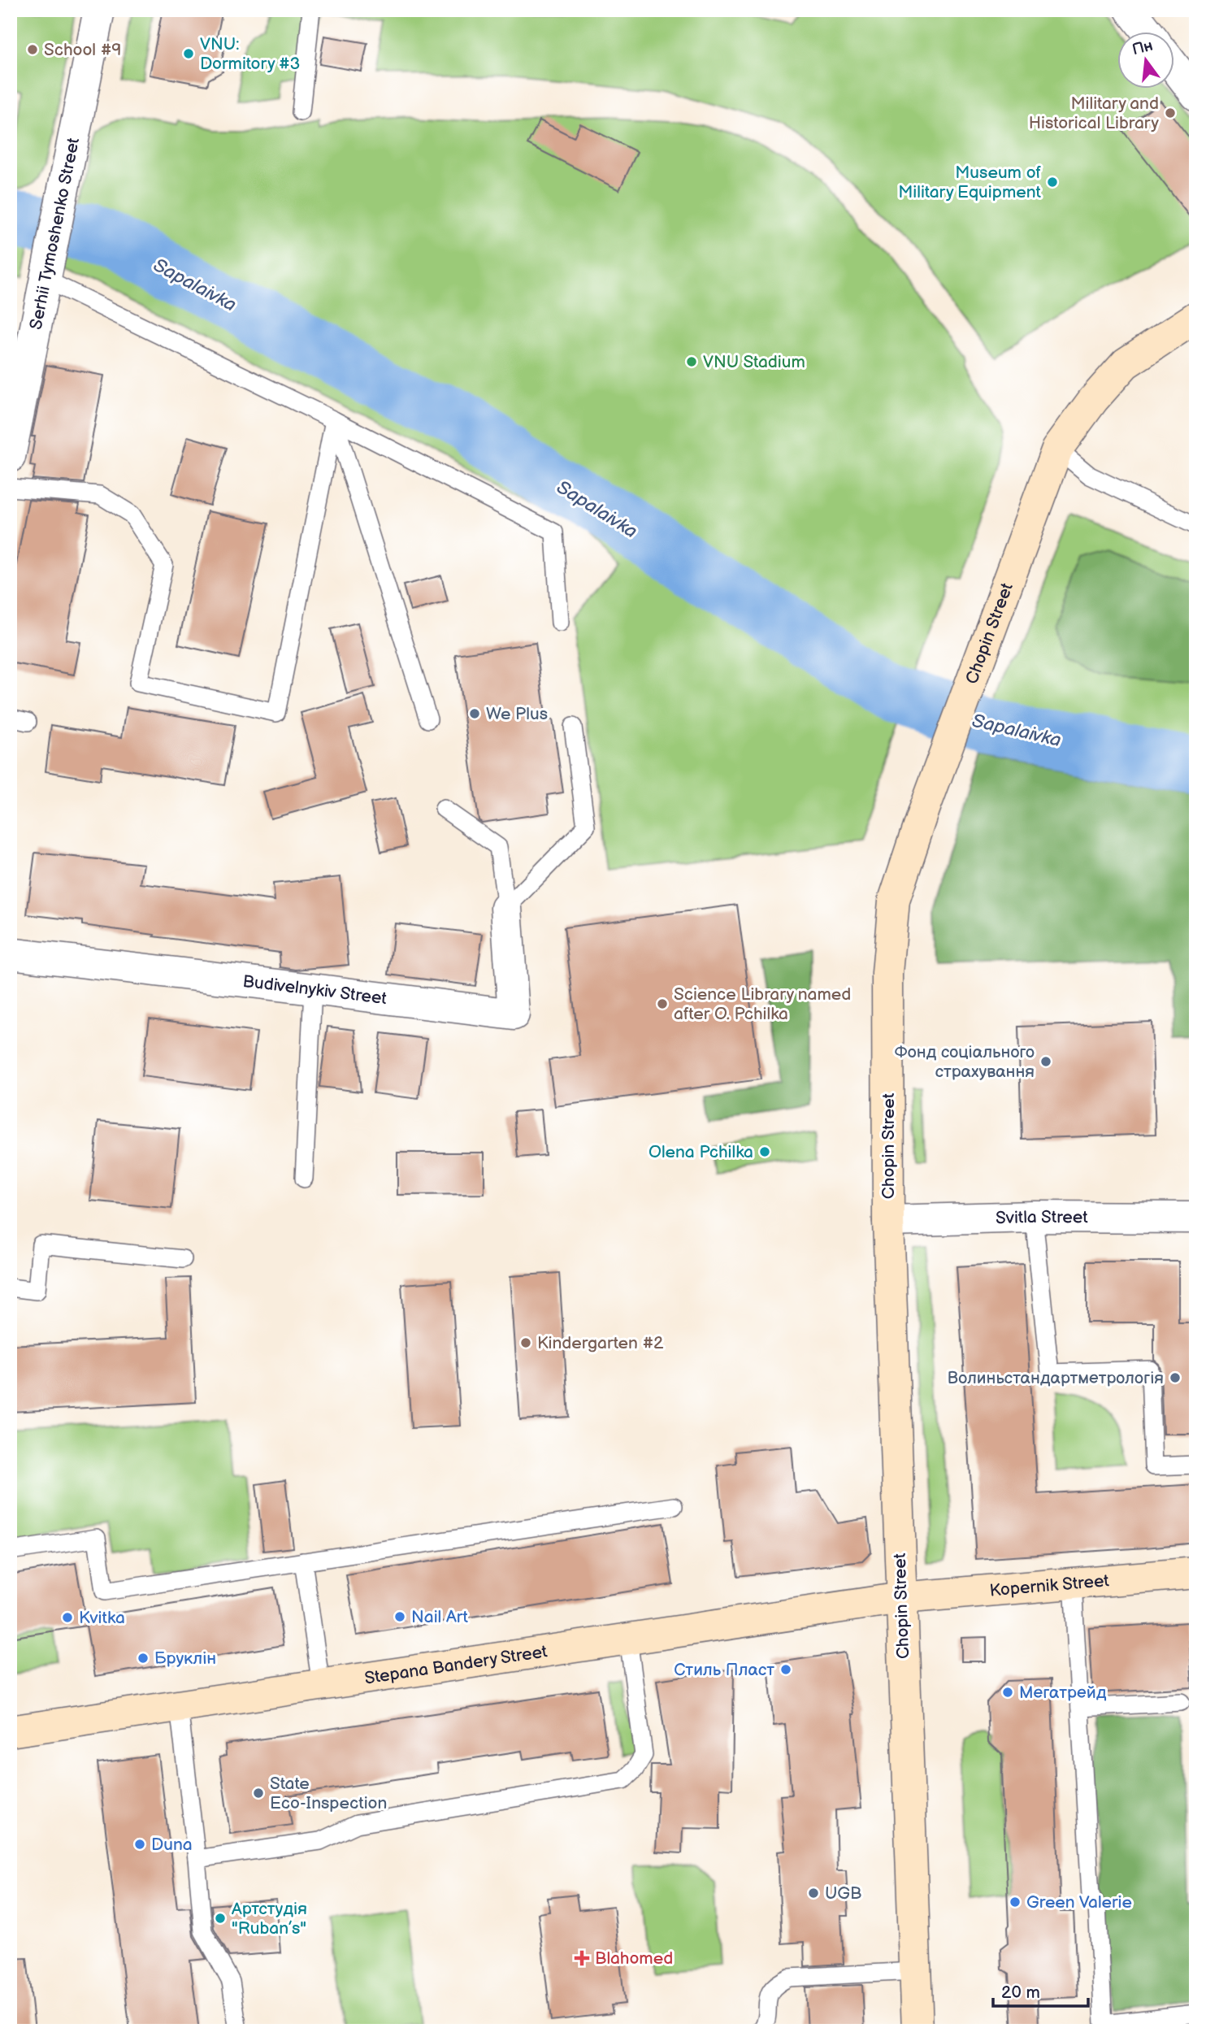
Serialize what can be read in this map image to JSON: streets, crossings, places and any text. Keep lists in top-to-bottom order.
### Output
{
  "streets": {
    "street": [
      "Serhii Tymoshenko Street",
      "Chopin Street",
      "Budivelnykiv Street",
      "Svitla Street",
      "Kopernik Street",
      "Stepana Bandery Street"
    ]
  },
  "crossings": [
    ["Chopin Street", "Svitla Street"],
    ["Chopin Street", "Kopernik Street"],
    ["Chopin Street", "Stepana Bandery Street"],
    ["Kopernik Street", "Stepana Bandery Street"]
  ],
  "water": ["Sapalaivka"],
  "places": {
    "other": [
      "School #9",
      "VNU: Dormitory #3",
      "Military and Historical Library",
      "Museum of Military Equipment",
      "VNU Stadium",
      "We Plus",
      "Science Library named after O. Pchilka",
      "Фонд соціального страхування",
      "Olena Pchilka",
      "Kindergarten #2",
      "Волиньстандартметрологія",
      "Nail Art",
      "Kvitka",
      "Бруклін",
      "Стиль Пласт",
      "Мегатрейд",
      "State Eco-Inspection",
      "Duna",
      "UGB",
      "Green Valerie",
      "Артстудія \"Ruban’s\""
    ],
    "health": ["Blahomed"]
  },
  "scale_bar": "20 m",
  "north": "top"
}
